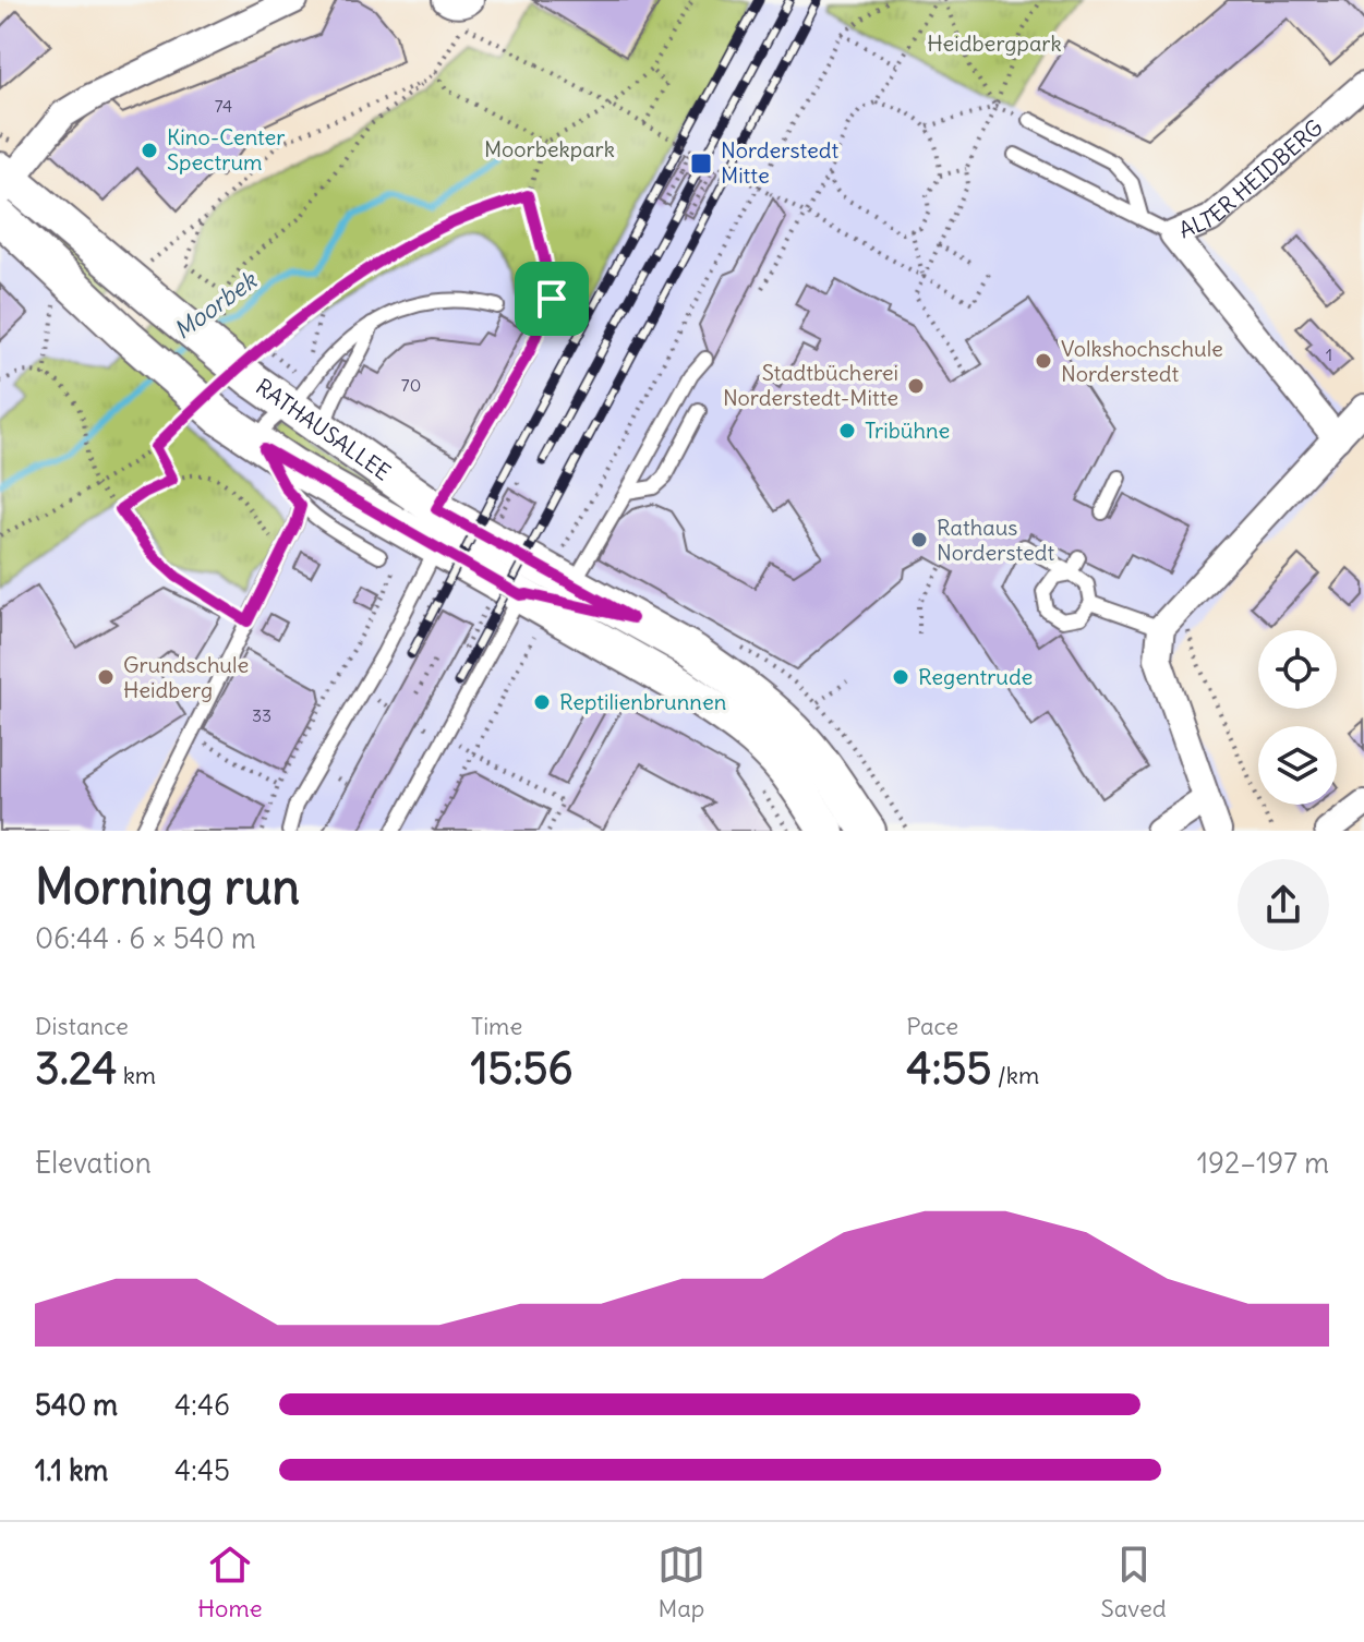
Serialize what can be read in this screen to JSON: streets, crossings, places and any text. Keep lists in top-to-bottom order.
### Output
{
  "streets": {
    "main road": ["RATHAUSALLEE"],
    "street": ["ALTER HEIDBERG"]
  },
  "water": ["Moorbek"],
  "parks": ["Heidbergpark", "Moorbekpark"],
  "places": {
    "other": [
      "Kino-Center Spectrum",
      "Volkshochschule Norderstedt",
      "Stadtbücherei Norderstedt-Mitte",
      "Tribühne",
      "Rathaus Norderstedt",
      "Grundschule Heidberg",
      "Regentrude",
      "Reptilienbrunnen"
    ],
    "transit": ["Norderstedt Mitte"]
  },
  "house_numbers": [
    "74",
    "1",
    "70",
    "33"
  ],
  "page": {
    "heading": ["Morning run", "06:44 · 6 × 540 m"],
    "stats": [
      ["Distance", "3.24 km"],
      ["Time", "15:56"],
      ["Pace", "4:55 /km"]
    ],
    "chart": ["Elevation", "192–197 m"],
    "list": [
      {
        "name": "540 m",
        "note": "4:46"
      },
      {
        "name": "1.1 km",
        "note": "4:45"
      }
    ],
    "tabs": ["Home", "Map", "Saved"]
  }
}
